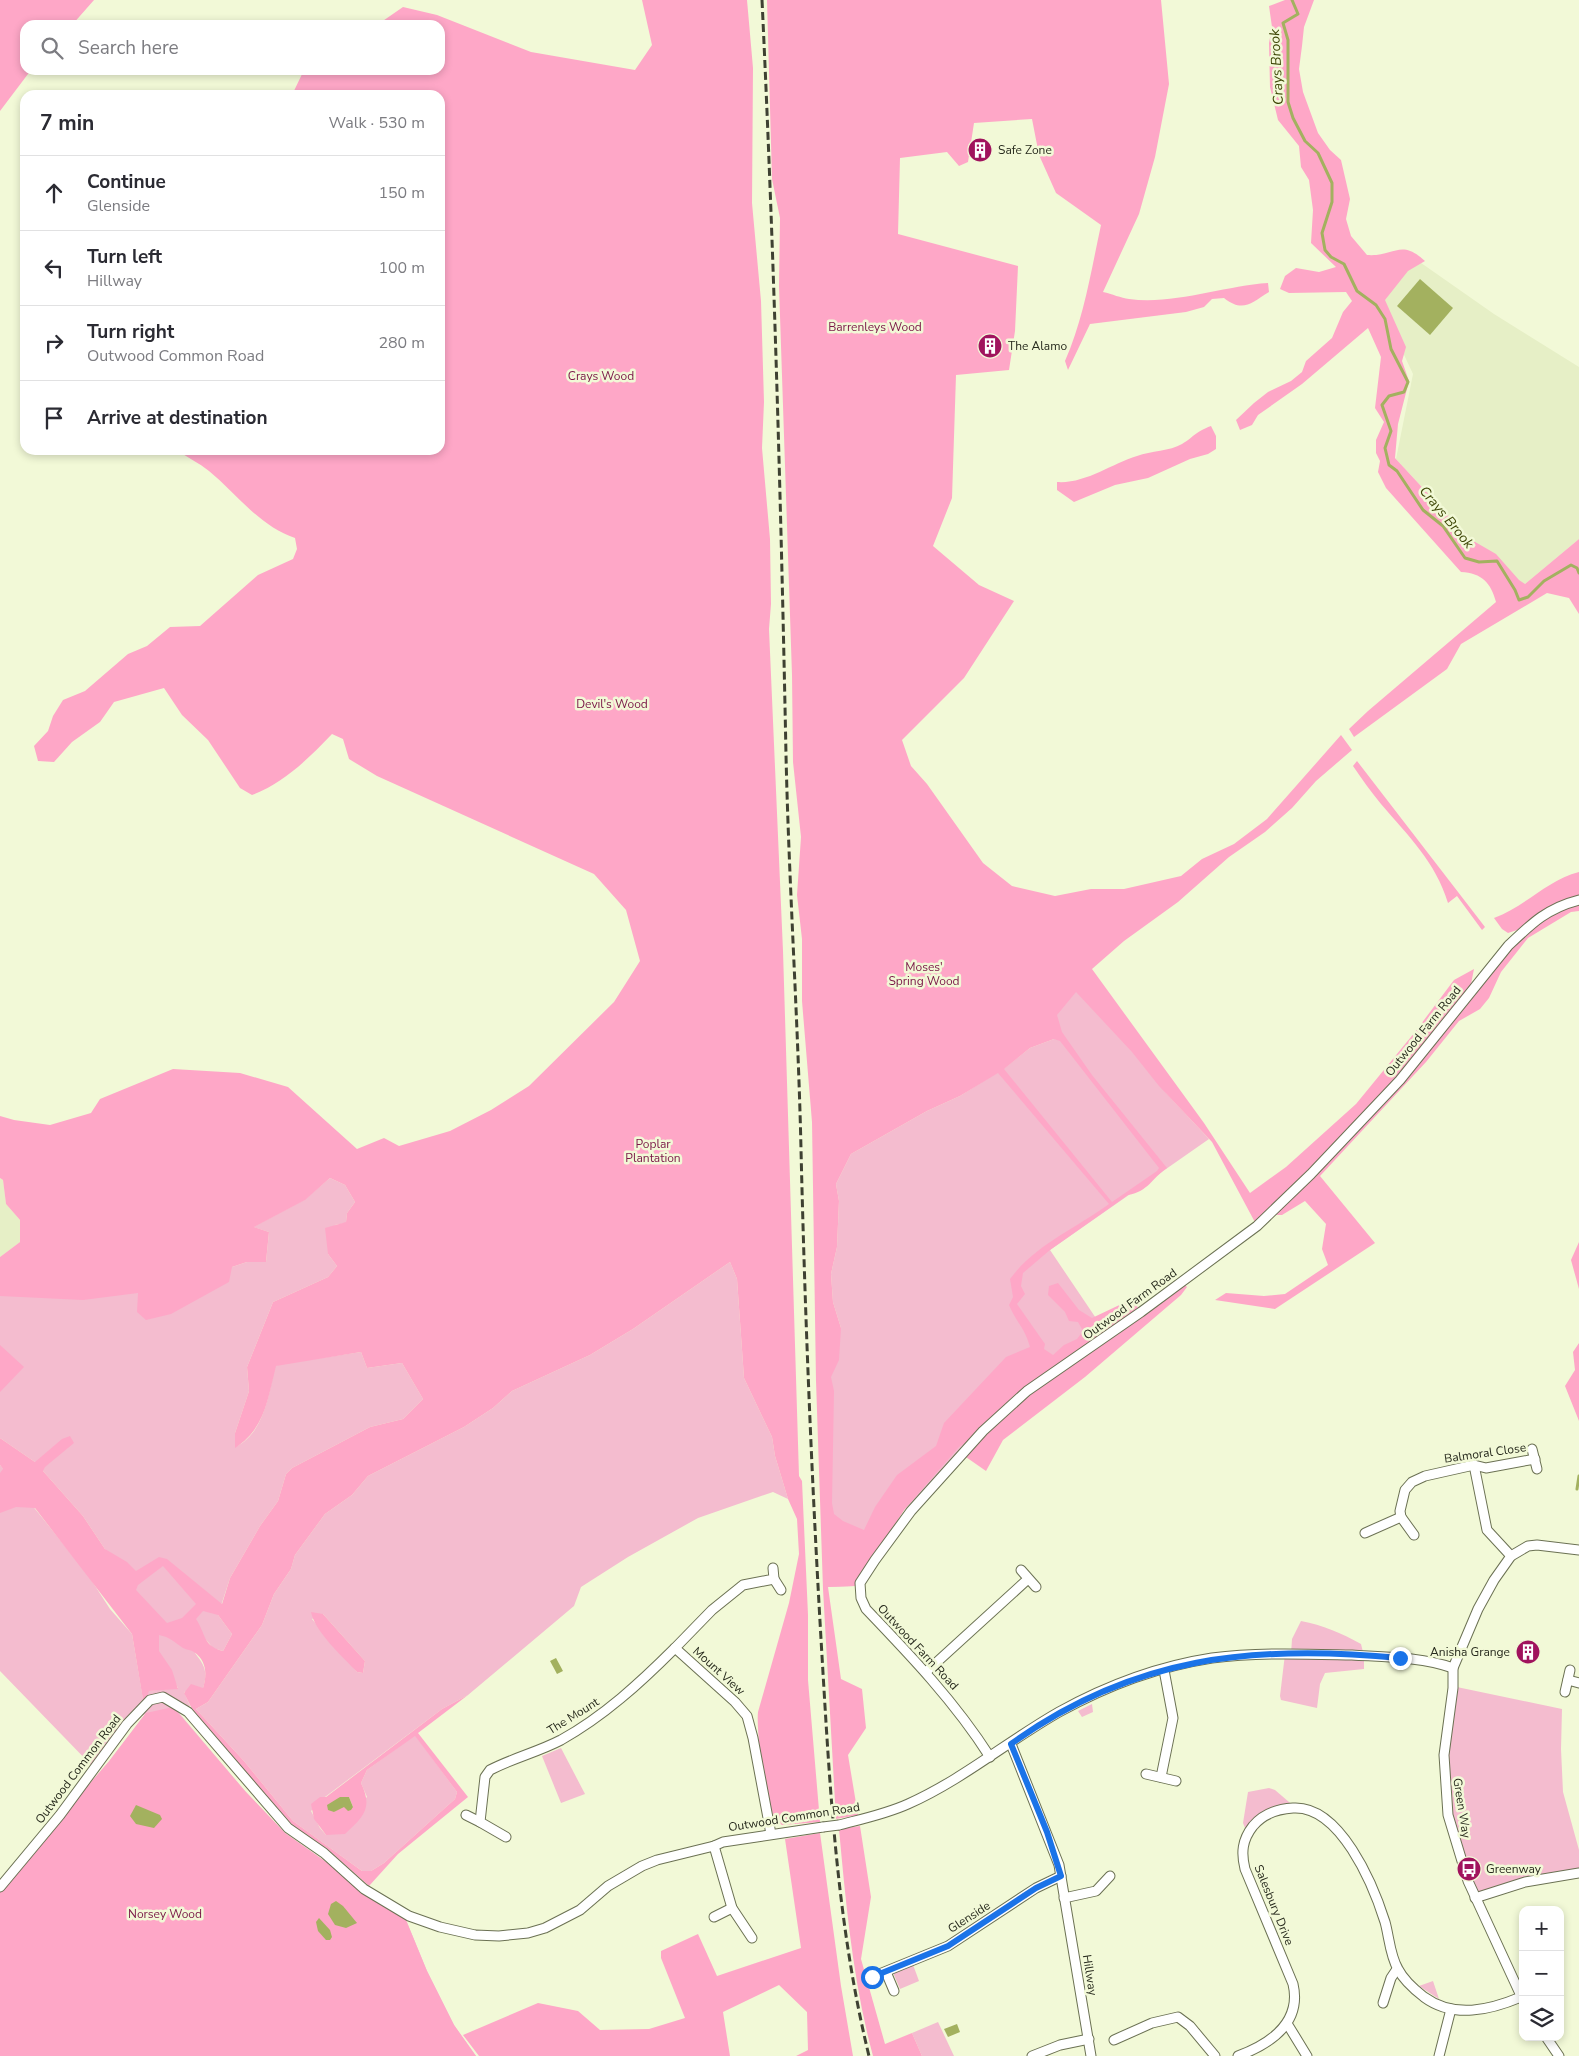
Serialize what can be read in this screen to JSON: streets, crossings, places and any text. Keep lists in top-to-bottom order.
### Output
{
  "streets": {
    "street": [
      "Outwood Farm Road",
      "Balmoral Close",
      "Mount View",
      "The Mount",
      "Outwood Common Road",
      "Green Way",
      "Salesbury Drive",
      "Glenside",
      "Hillway"
    ]
  },
  "crossings": [
    ["Outwood Farm Road", "Outwood Common Road"],
    ["Mount View", "The Mount"],
    ["Mount View", "Outwood Common Road"],
    ["Outwood Common Road", "Hillway"],
    ["Glenside", "Hillway"]
  ],
  "water": ["Crays Brook"],
  "parks": [
    "Barrenleys Wood",
    "Crays Wood",
    "Devil's Wood",
    "Moses' Spring Wood",
    "Poplar Plantation",
    "Norsey Wood"
  ],
  "places": {
    "building": ["Safe Zone", "The Alamo", "Anisha Grange"],
    "bus stop": ["Greenway"]
  },
  "page": {
    "search": "Search here",
    "heading": ["7 min", "Walk · 530 m"],
    "list": [
      ["Continue", "Glenside", "150 m"],
      ["Turn left", "Hillway", "100 m"],
      ["Turn right", "Outwood Common Road", "280 m"],
      "Arrive at destination"
    ],
    "map_buttons": ["+", "−"]
  }
}
